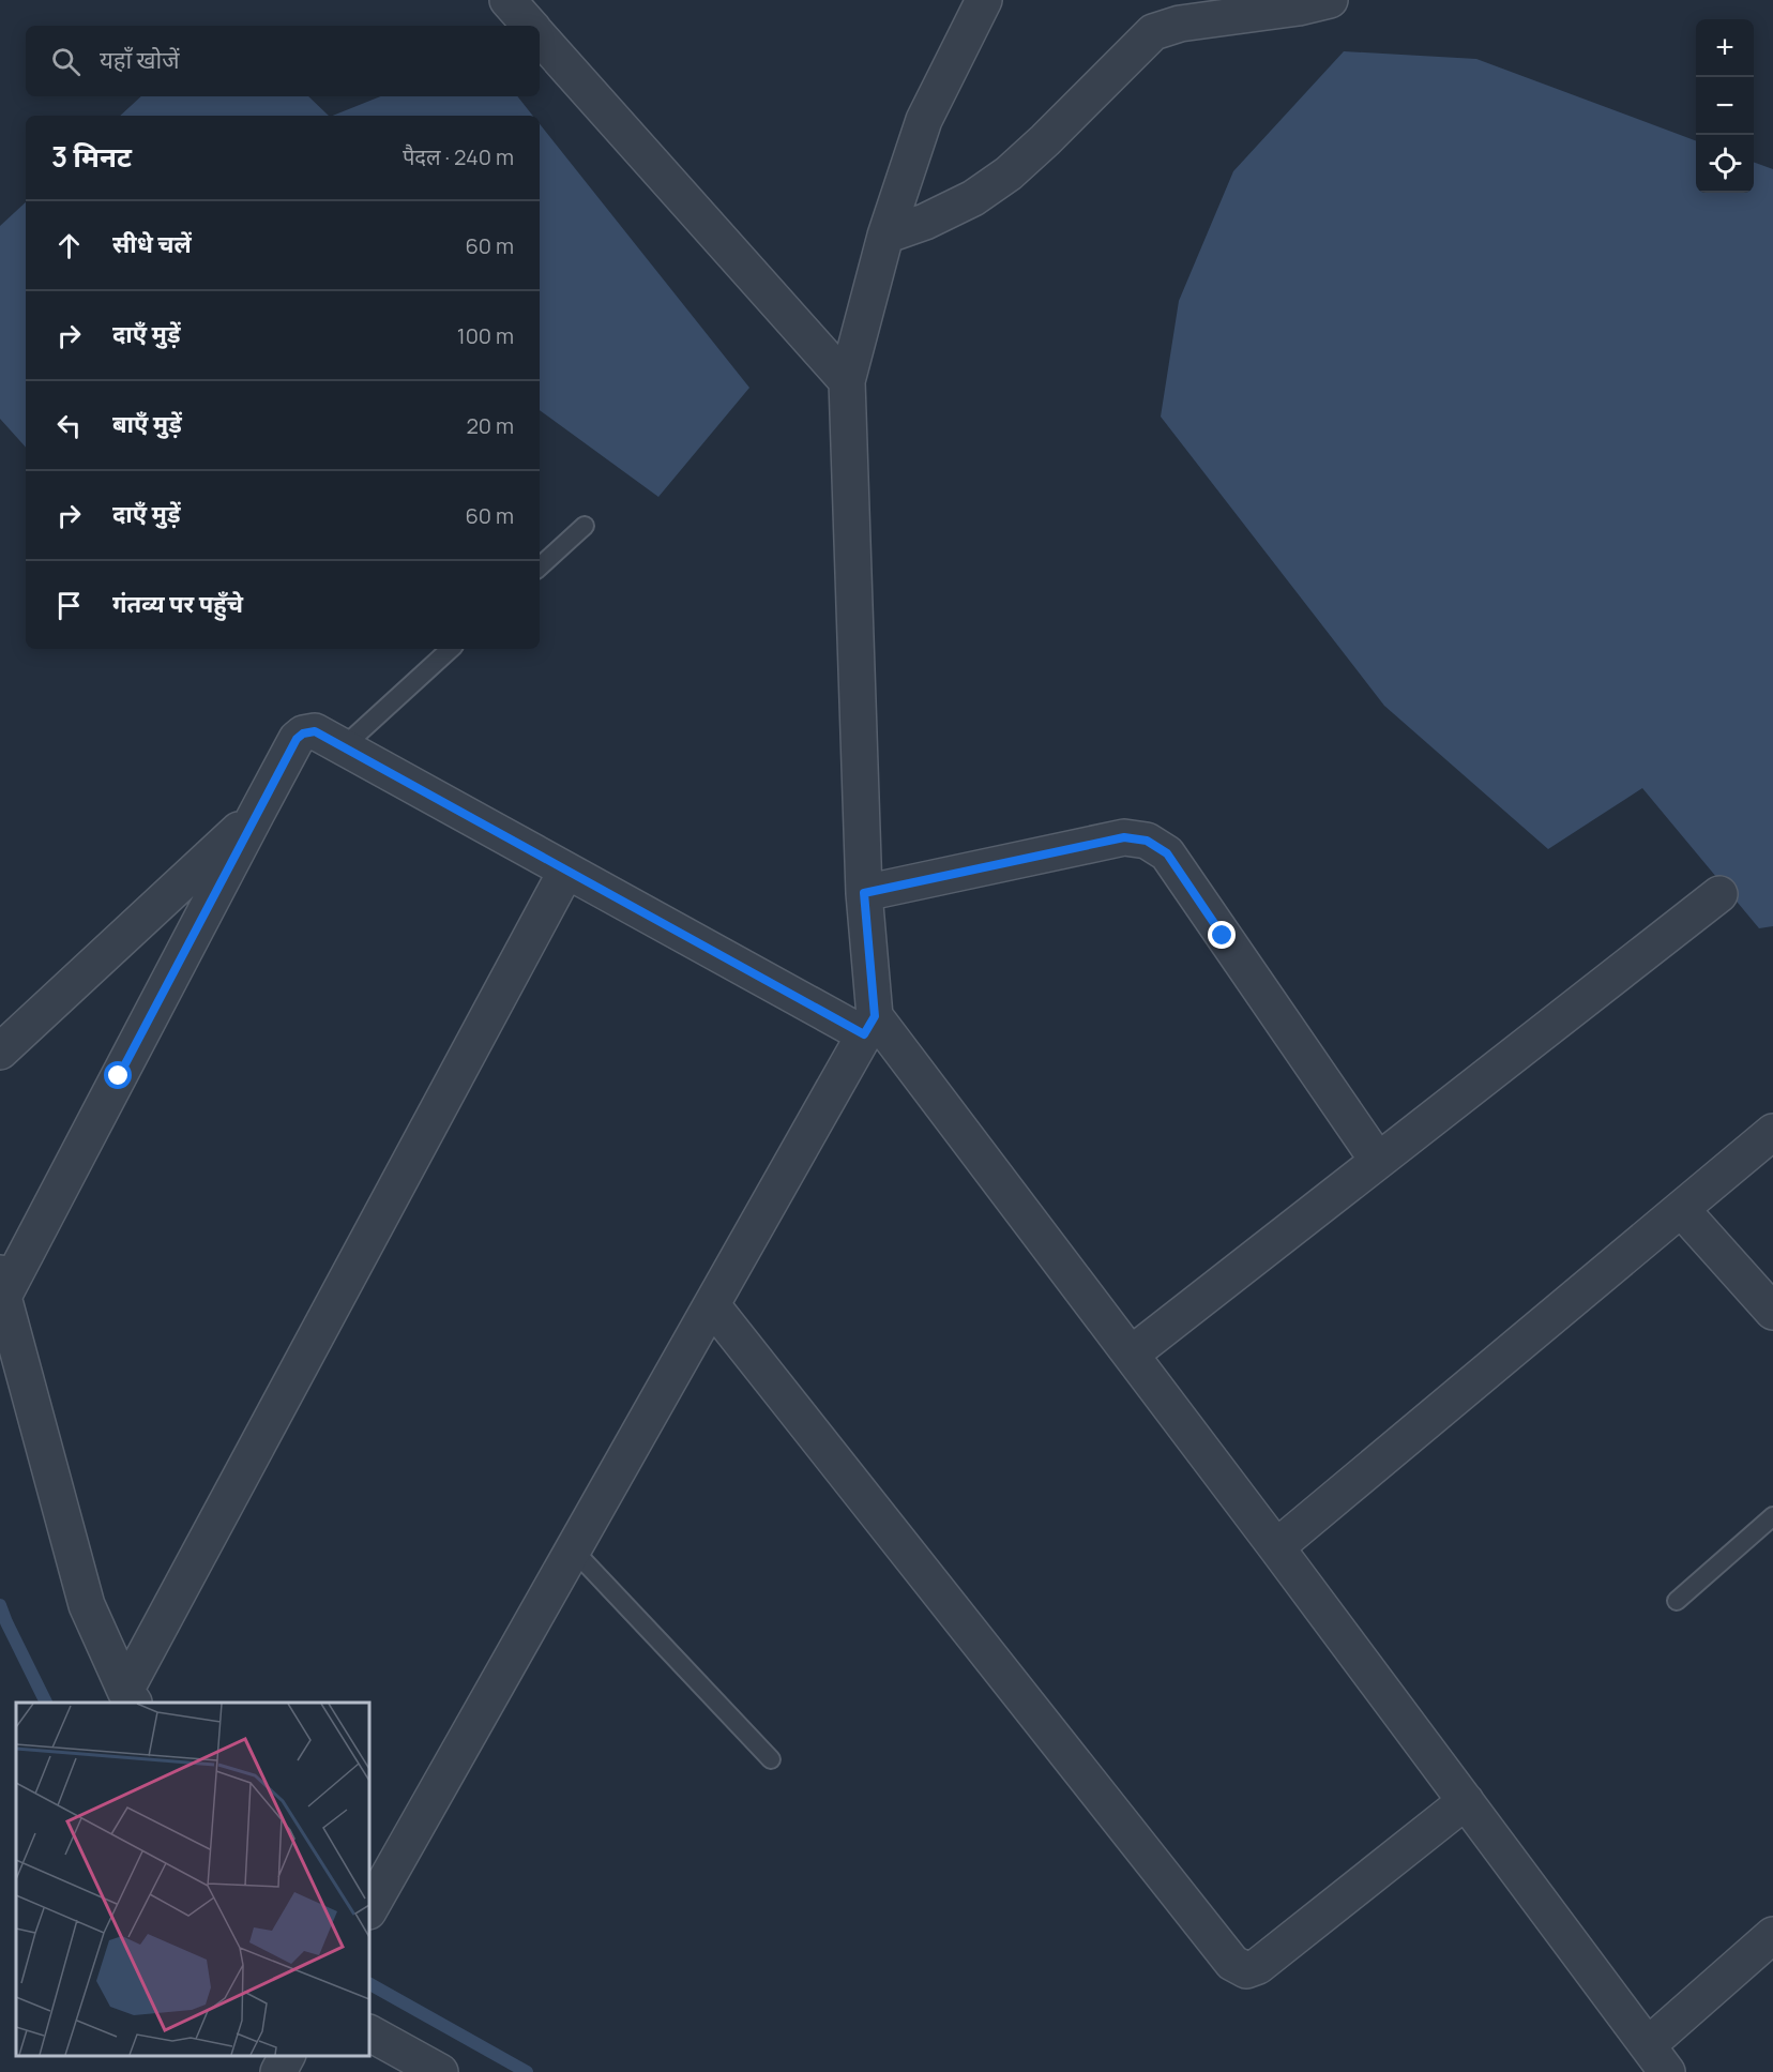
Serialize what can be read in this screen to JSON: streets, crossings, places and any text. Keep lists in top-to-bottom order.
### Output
{
  "page": {
    "map_buttons": ["+", "−"],
    "search": "यहाँ खोजें",
    "heading": ["3 मिनट", "पैदल · 240 m"],
    "list": [
      ["सीधे चलें", "60 m"],
      ["दाएँ मुड़ें", "100 m"],
      ["बाएँ मुड़ें", "20 m"],
      ["दाएँ मुड़ें", "60 m"],
      "गंतव्य पर पहुँचे"
    ]
  }
}
